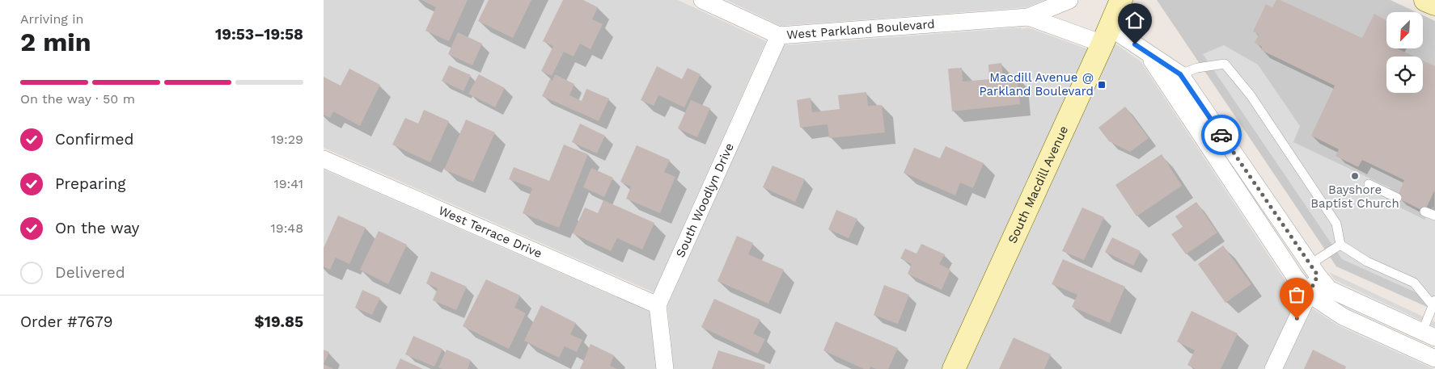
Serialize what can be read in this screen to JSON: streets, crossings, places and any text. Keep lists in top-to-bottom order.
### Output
{
  "streets": {
    "street": [
      "West Parkland Boulevard",
      "South Macdill Avenue",
      "South Woodlyn Drive",
      "West Terrace Drive"
    ]
  },
  "crossings": [
    ["West Parkland Boulevard", "South Macdill Avenue"],
    ["West Parkland Boulevard", "South Woodlyn Drive"],
    ["South Woodlyn Drive", "West Terrace Drive"]
  ],
  "places": {
    "transit": ["Macdill Avenue @ Parkland Boulevard"],
    "other": ["Bayshore Baptist Church"]
  },
  "north": "bottom left",
  "page": {
    "heading": ["2 min", "Arriving in", "19:53–19:58"],
    "panel": ["Order #7679", "$19.85"],
    "bar": "On the way · 50 m",
    "list": [
      ["Confirmed", "19:29"],
      ["Preparing", "19:41"],
      ["On the way", "19:48"],
      "Delivered"
    ]
  }
}
